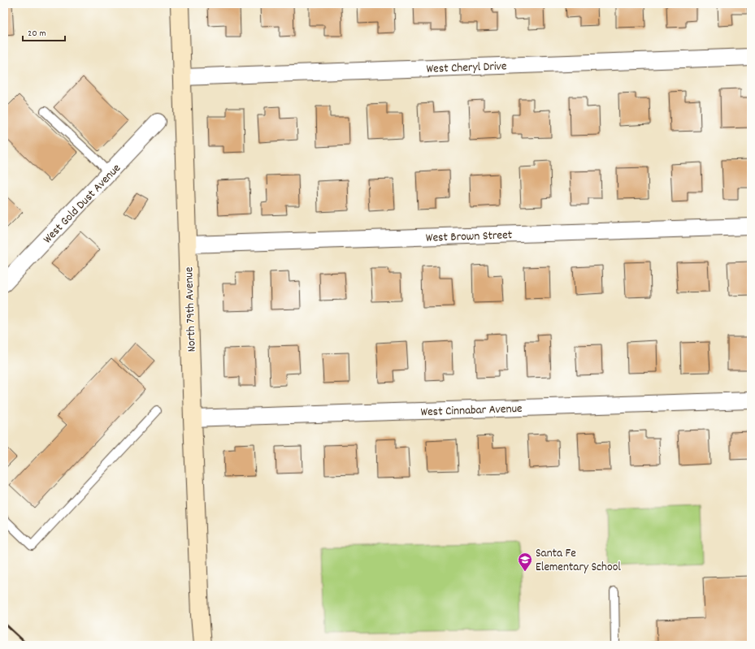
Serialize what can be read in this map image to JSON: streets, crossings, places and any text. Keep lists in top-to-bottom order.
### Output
{
  "streets": {
    "street": [
      "West Cheryl Drive",
      "West Gold Dust Avenue",
      "West Brown Street",
      "North 79th Avenue",
      "West Cinnabar Avenue"
    ]
  },
  "crossings": [
    ["West Cheryl Drive", "North 79th Avenue"],
    ["West Brown Street", "North 79th Avenue"],
    ["North 79th Avenue", "West Cinnabar Avenue"]
  ],
  "places": {
    "school or university": ["Santa Fe Elementary School"]
  },
  "scale_bar": "20 m"
}
